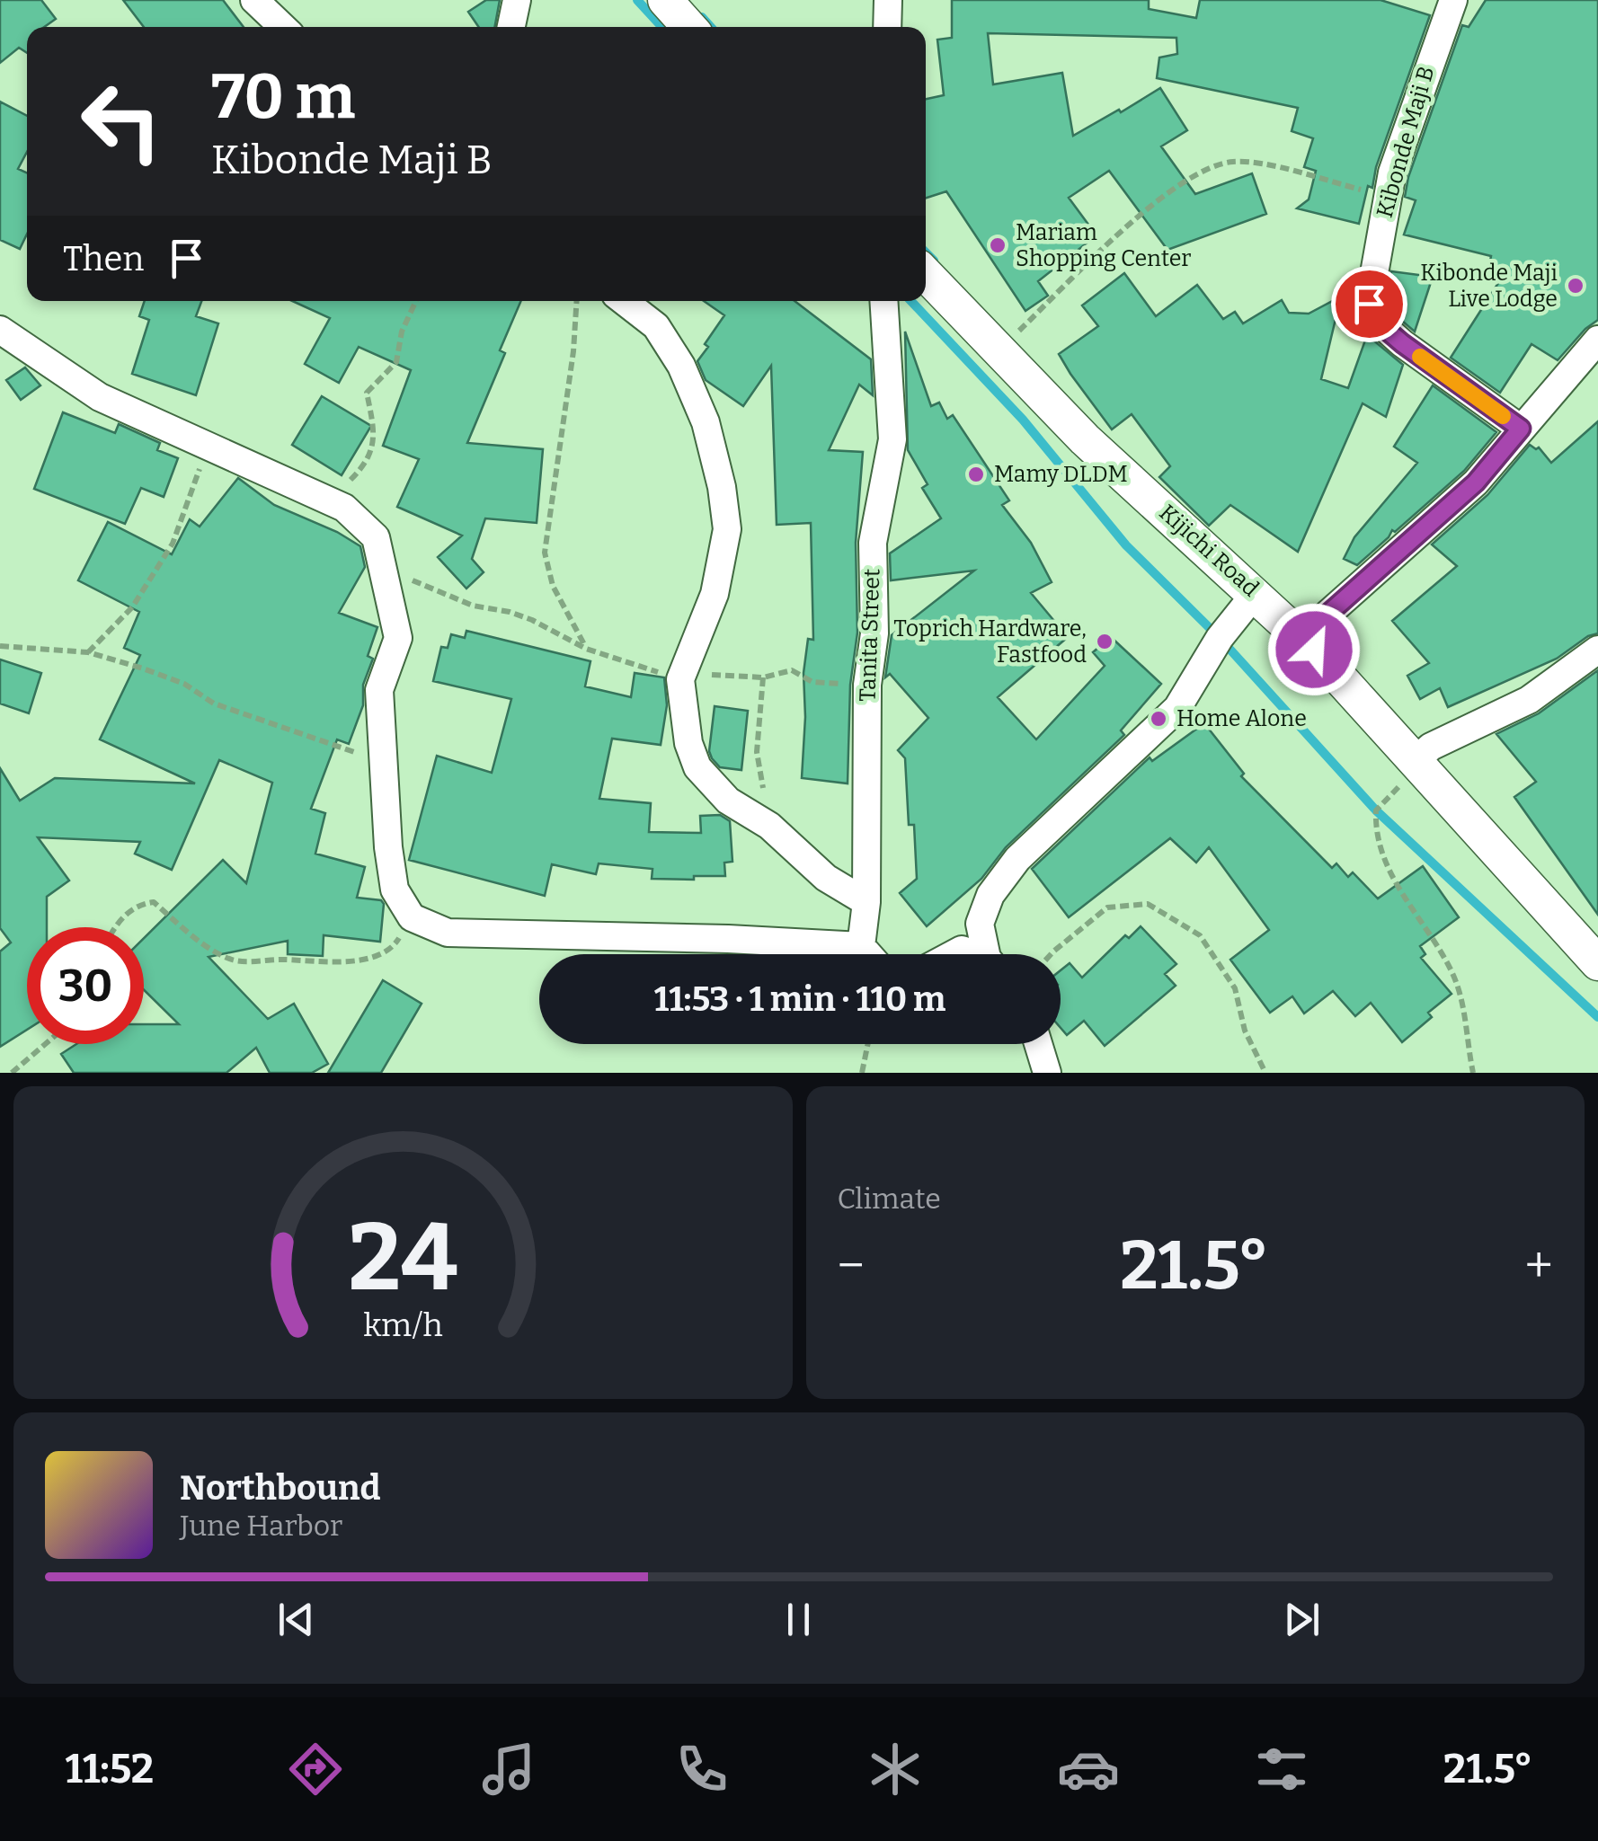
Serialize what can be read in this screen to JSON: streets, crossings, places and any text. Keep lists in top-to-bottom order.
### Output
{
  "streets": {
    "street": ["Kibonde Maji B", "Kijichi Road", "Tanita Street"]
  },
  "places": [
    "Mariam Shopping Center",
    "Kibonde Maji Live Lodge",
    "Mamy DLDM",
    "Toprich Hardware, Fastfood",
    "Home Alone"
  ],
  "page": {
    "turn": ["70 m", "Kibonde Maji B"],
    "then": "Then",
    "limit": "30",
    "trip": "11:53 · 1 min · 110 m",
    "tile": "Climate",
    "heat": ["−", "21.5°", "+"],
    "song": ["Northbound", "June Harbor"],
    "tabs": ["11:52", "21.5°"],
    "gauge": ["24", "km/h"]
  }
}
